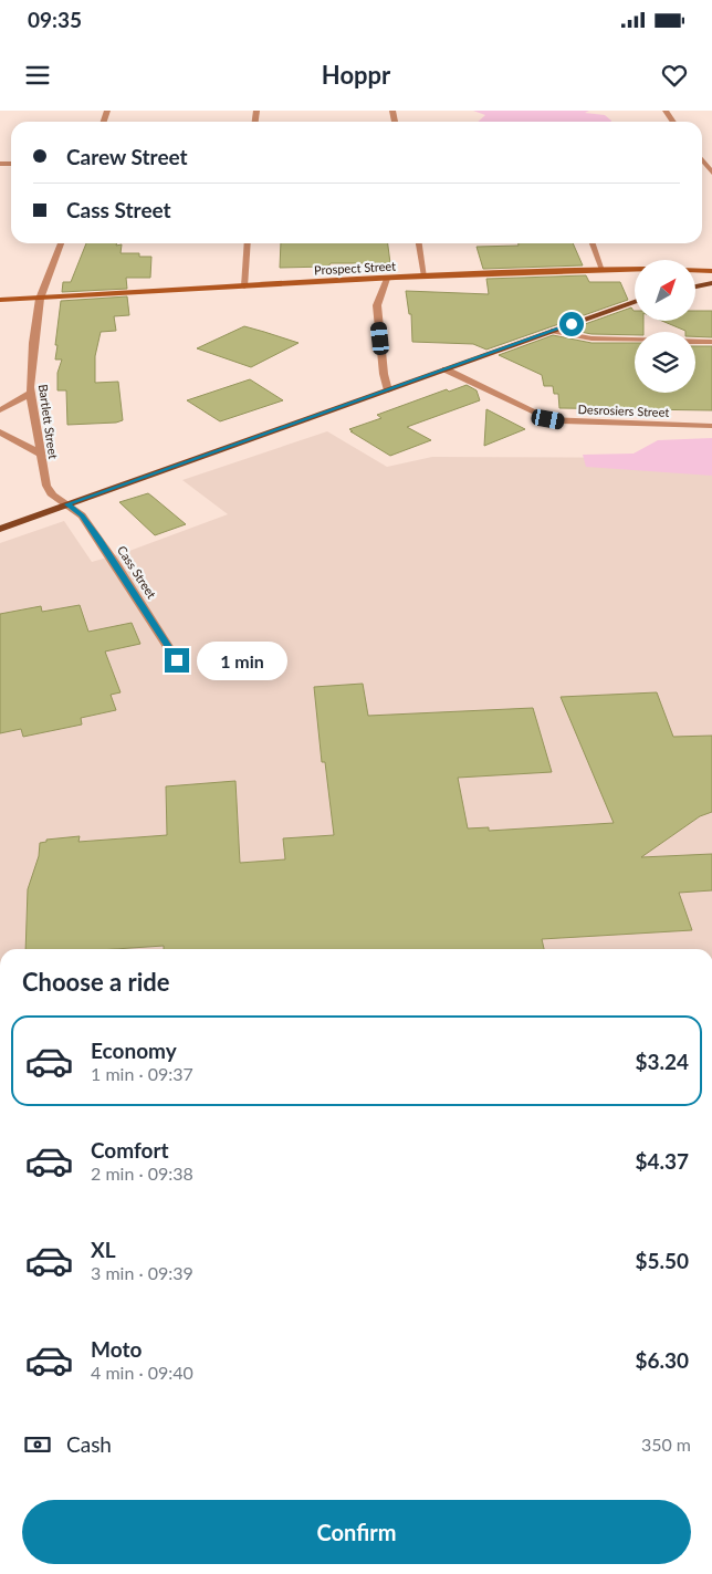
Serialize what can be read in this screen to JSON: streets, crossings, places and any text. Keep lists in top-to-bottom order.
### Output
{
  "streets": {
    "main road": ["Prospect Street"],
    "street": ["Desrosiers Street", "Bartlett Street", "Cass Street"]
  },
  "crossings": [
    ["Prospect Street", "Bartlett Street"],
    ["Bartlett Street", "Cass Street"]
  ],
  "north": "top right",
  "page": {
    "status": "09:35",
    "header": "Hoppr",
    "banner": ["Carew Street", "Cass Street"],
    "bubble": "1 min",
    "heading": "Choose a ride",
    "list": [
      {
        "name": "Economy",
        "note": "1 min · 09:37",
        "value": "$3.24"
      },
      {
        "name": "Comfort",
        "note": "2 min · 09:38",
        "value": "$4.37"
      },
      {
        "name": "XL",
        "note": "3 min · 09:39",
        "value": "$5.50"
      },
      {
        "name": "Moto",
        "note": "4 min · 09:40",
        "value": "$6.30"
      }
    ],
    "pay": ["Cash", "350 m"],
    "buttons": "Confirm"
  }
}
